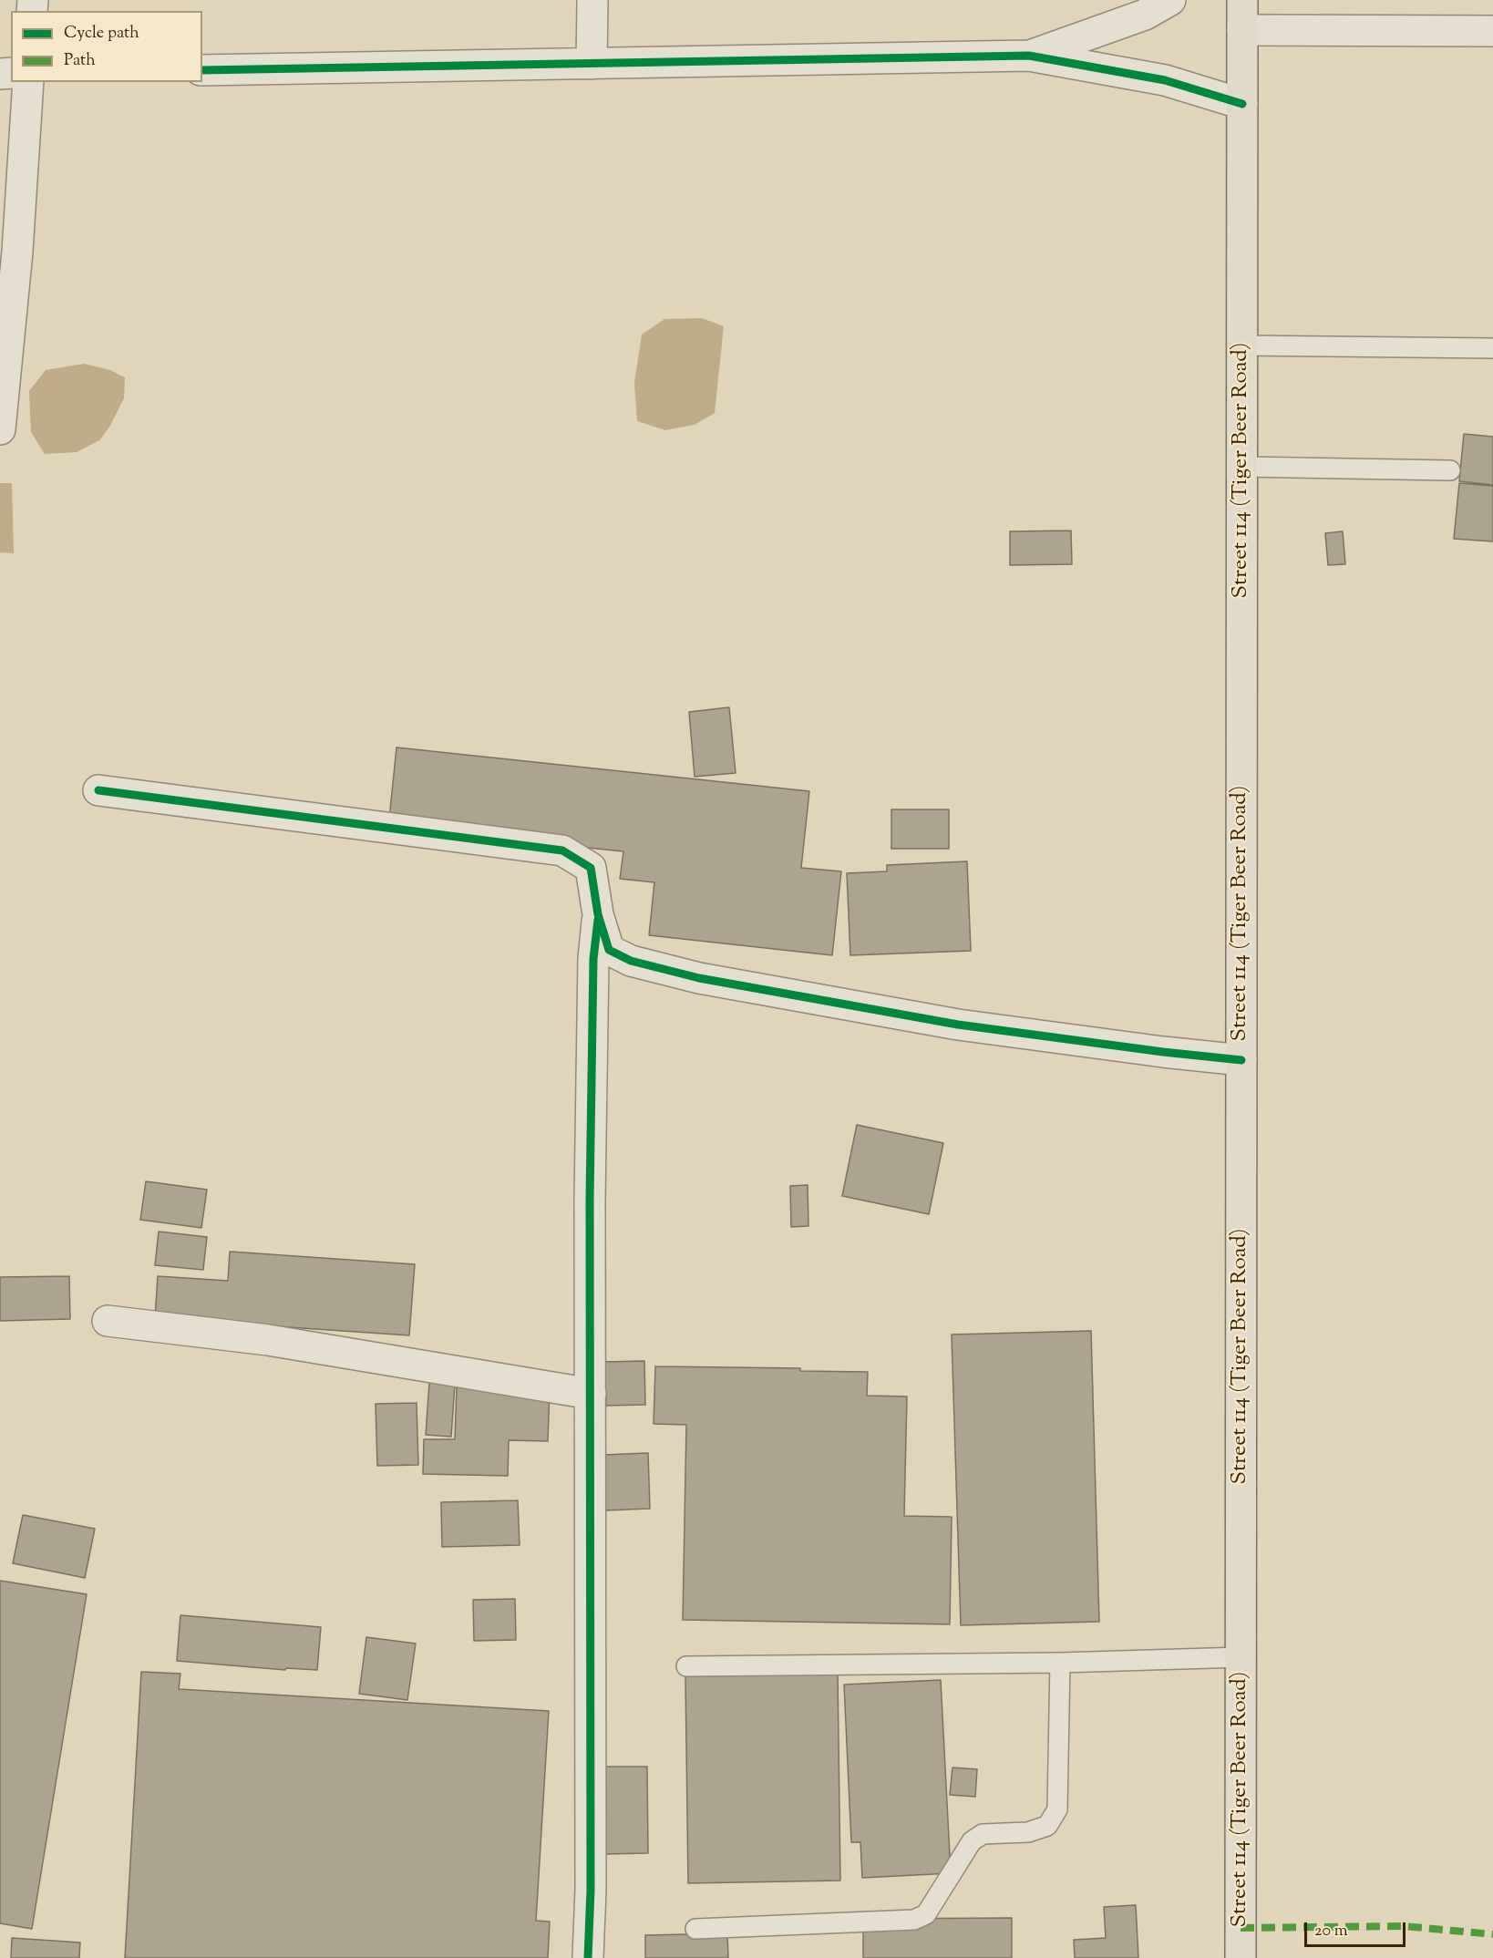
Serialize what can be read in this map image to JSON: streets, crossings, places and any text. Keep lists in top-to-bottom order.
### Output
{
  "streets": {
    "main road": ["Street 114 (Tiger Beer Road)"]
  },
  "legend": ["Cycle path", "Path"],
  "scale_bar": "20 m"
}
